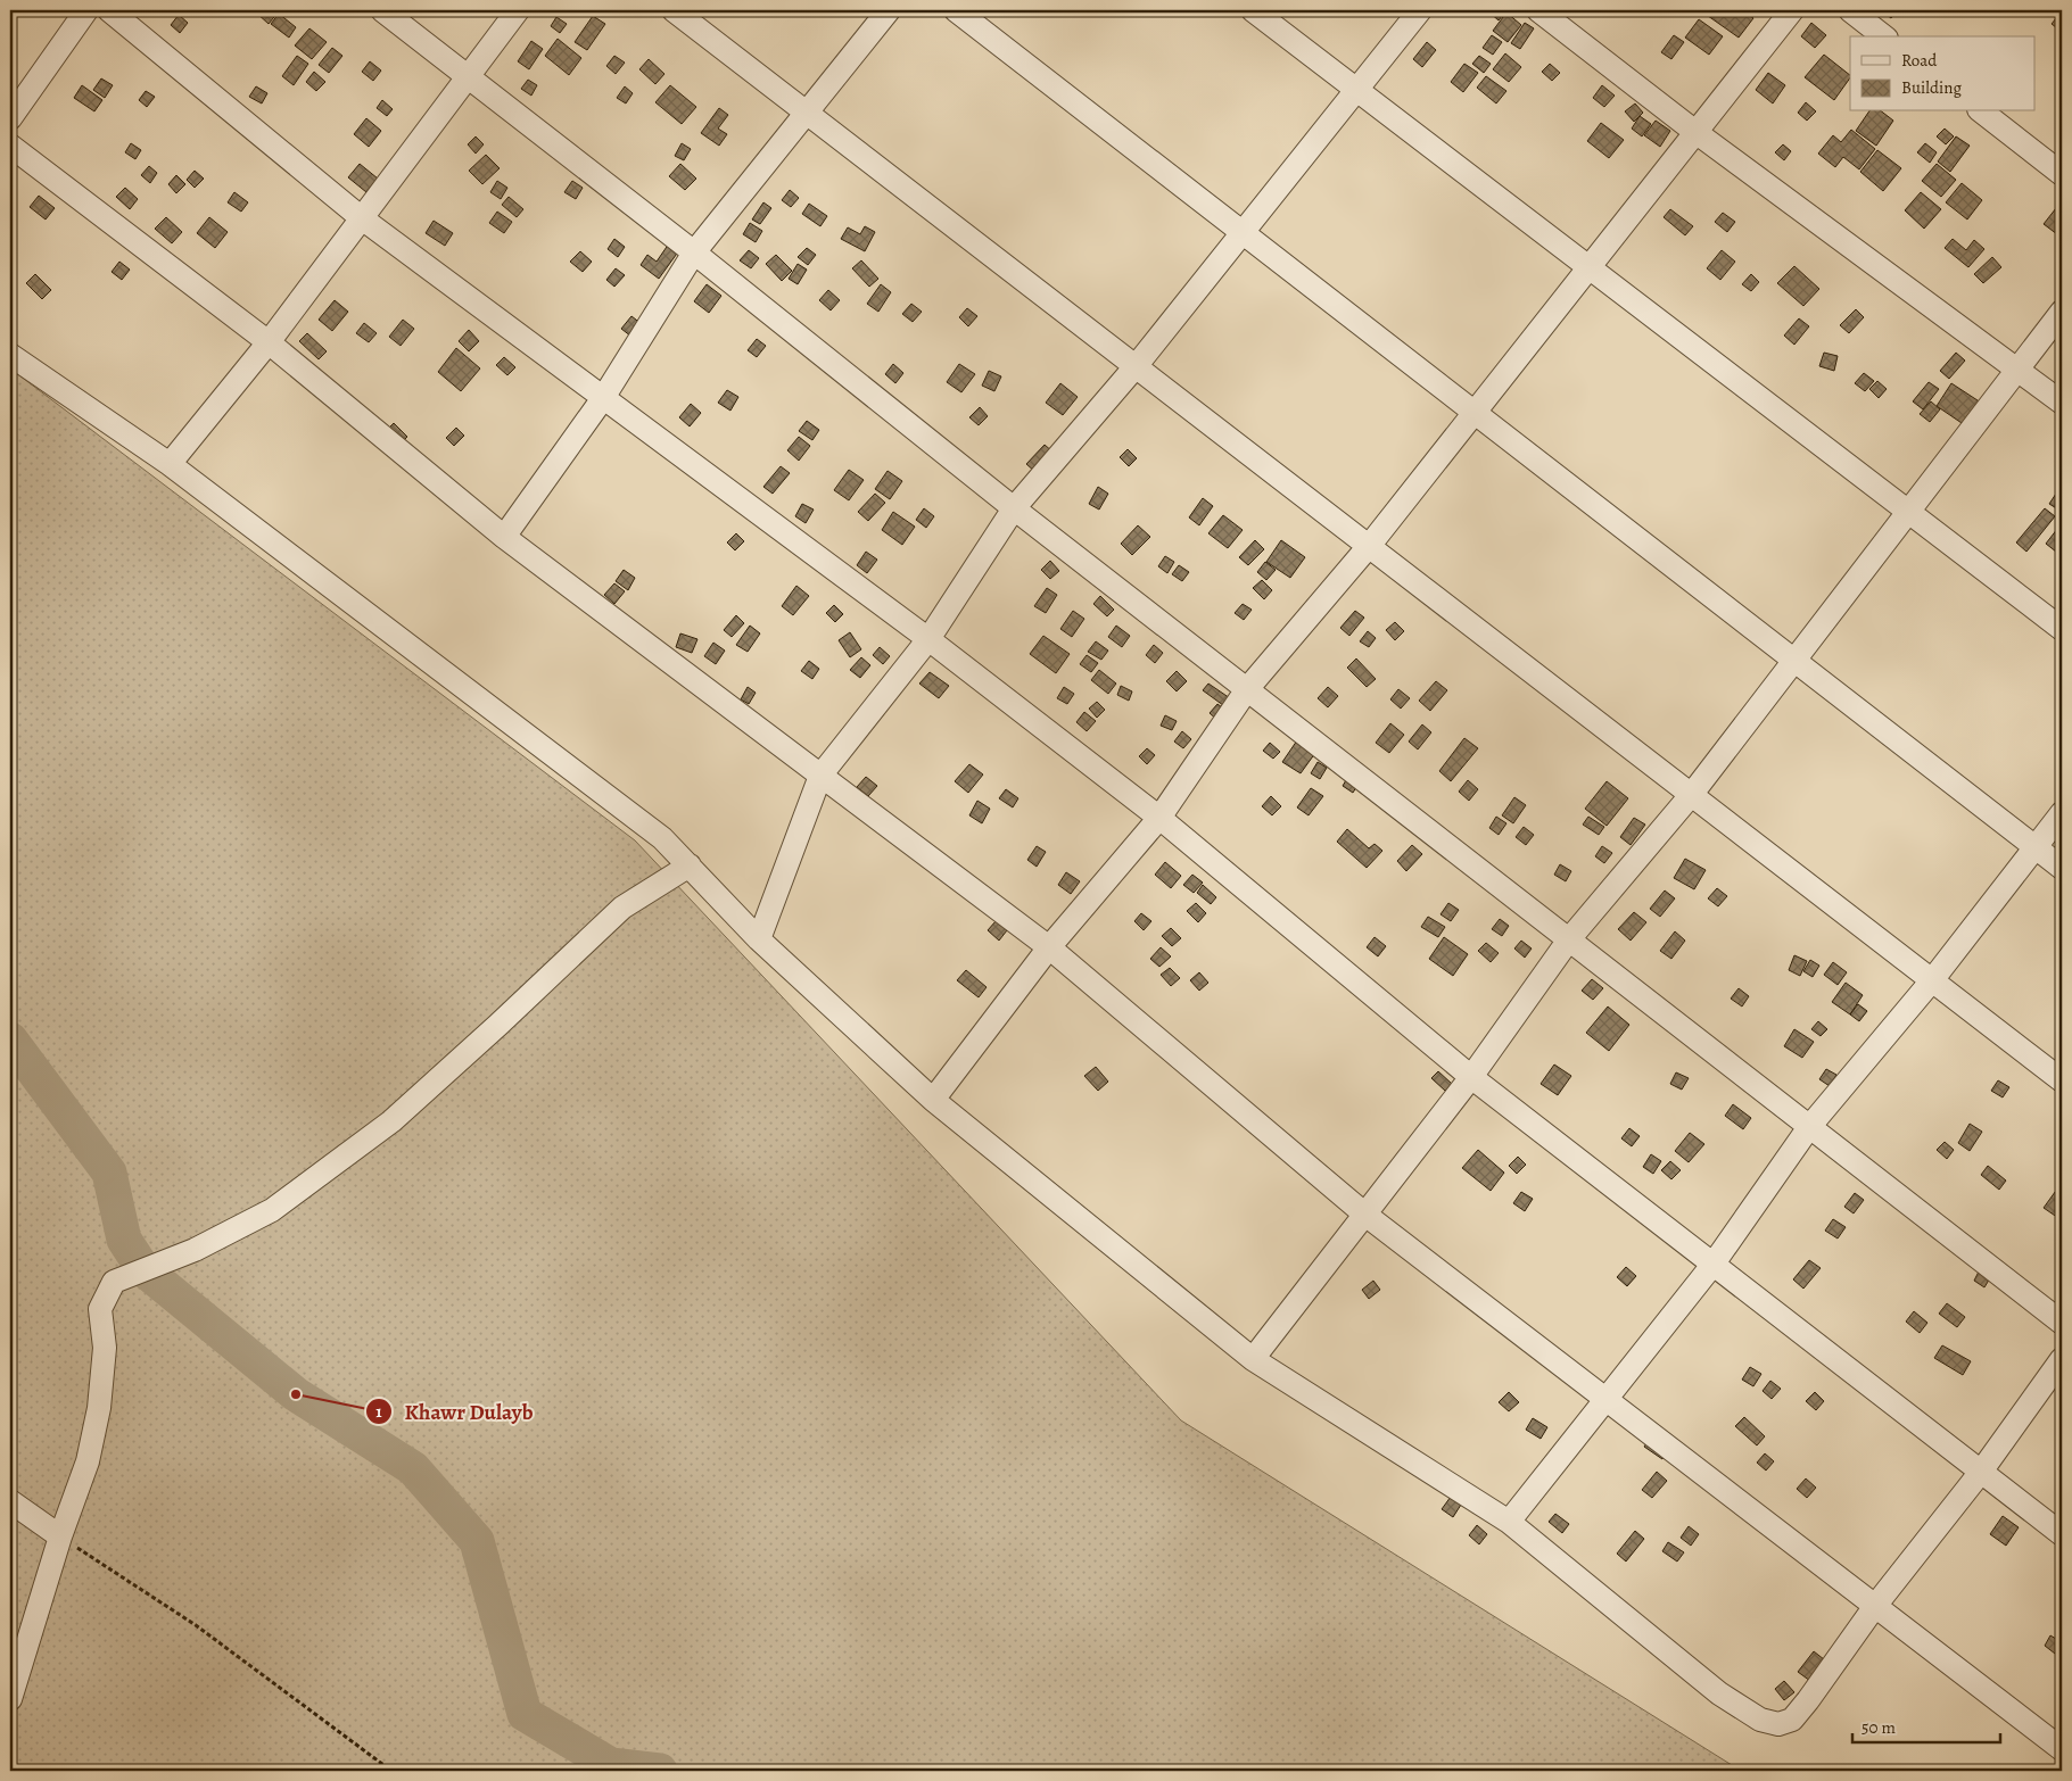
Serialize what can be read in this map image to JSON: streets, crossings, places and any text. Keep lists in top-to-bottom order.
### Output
{
  "places": ["Khawr Dulayb"],
  "legend": ["Road", "Building"],
  "scale_bar": "50 m"
}
